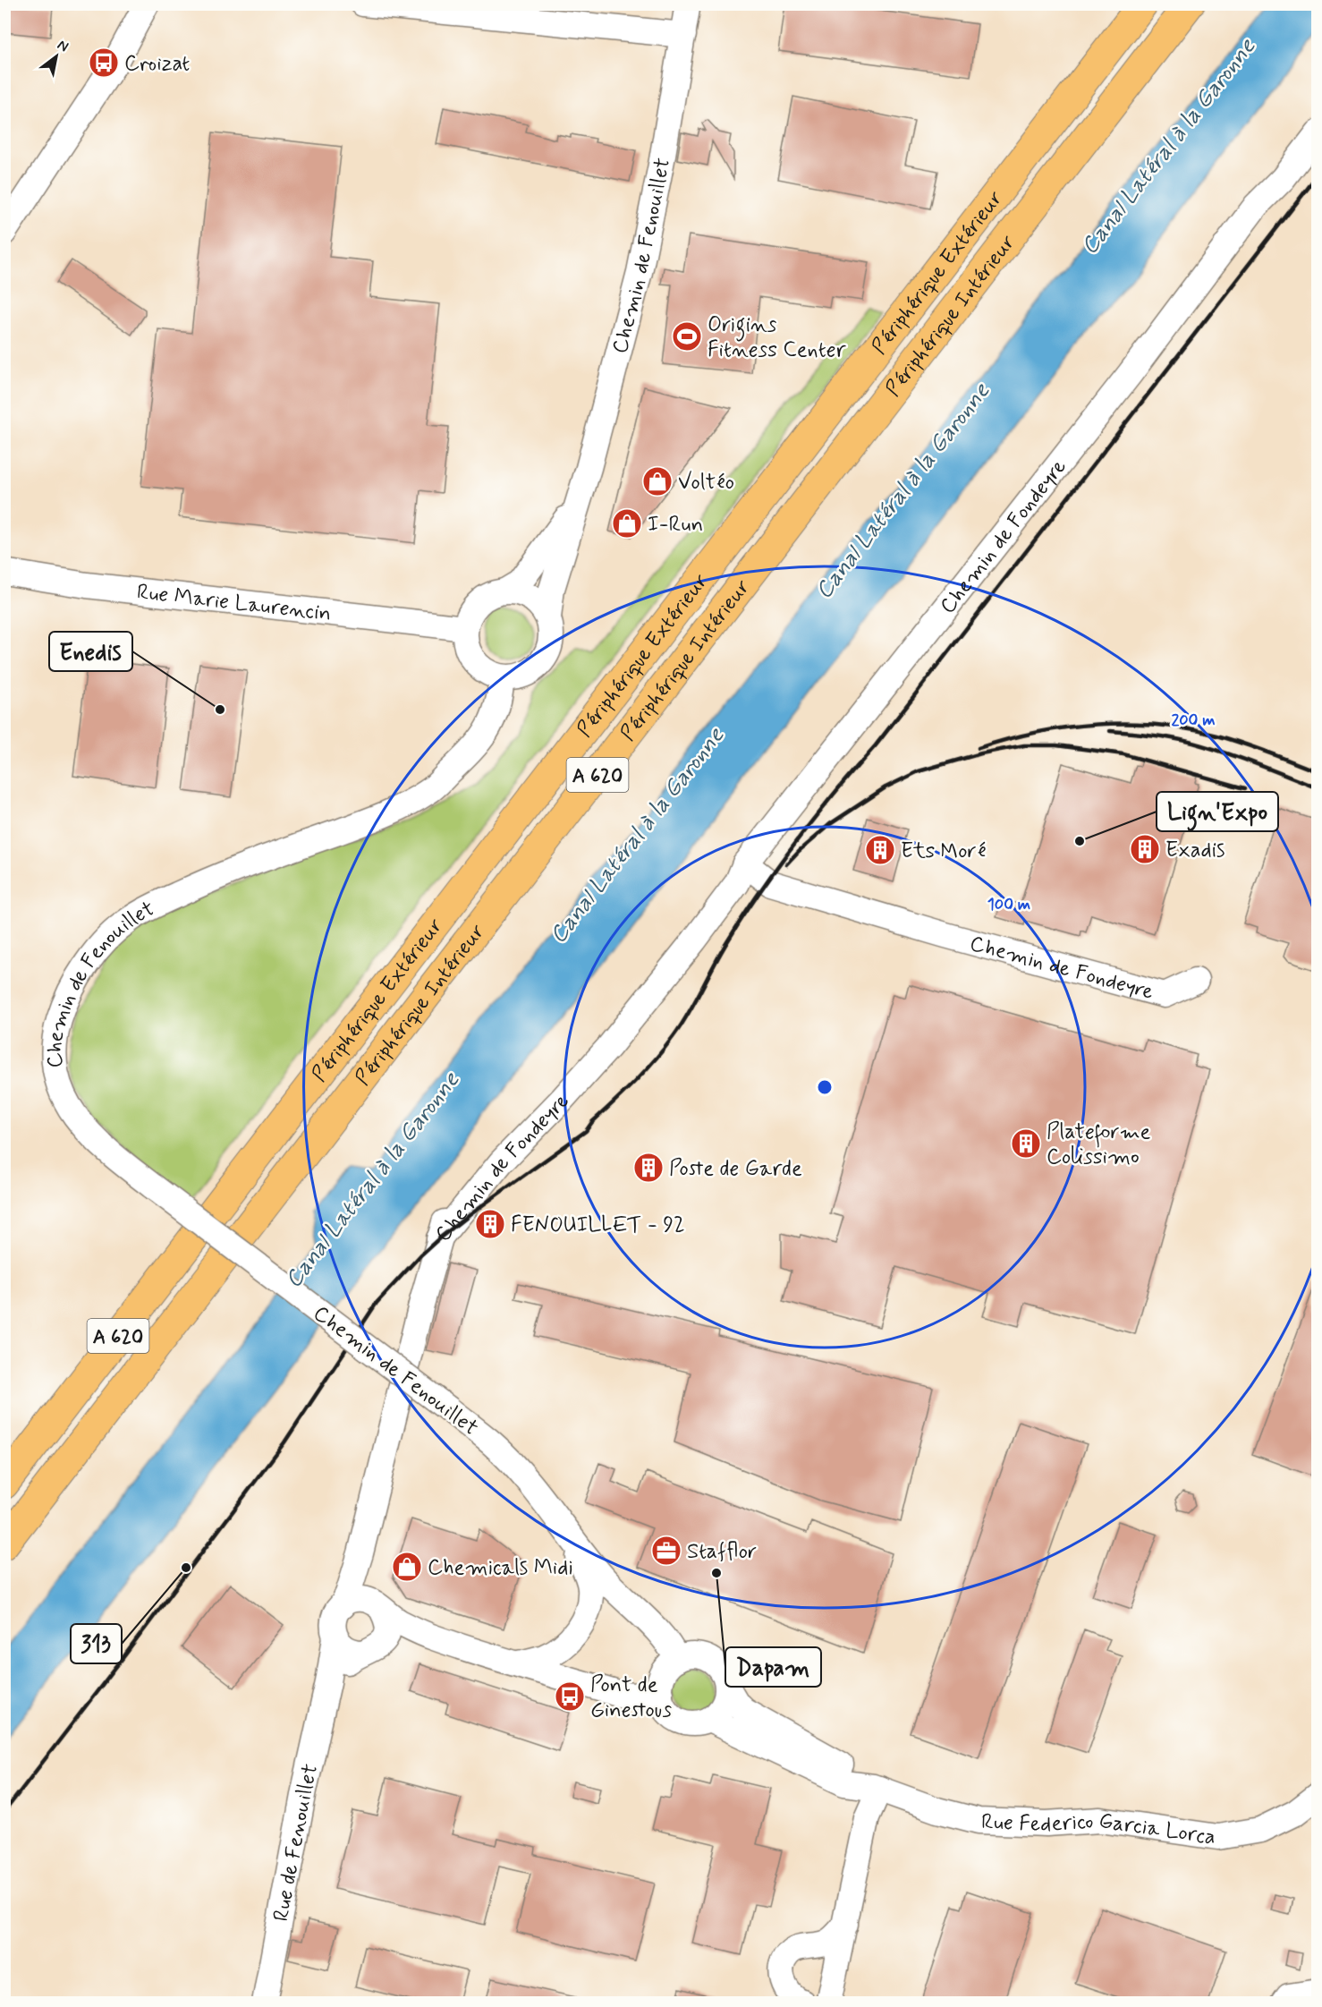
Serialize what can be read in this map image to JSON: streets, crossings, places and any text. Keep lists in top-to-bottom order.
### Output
{
  "streets": {
    "highway": ["Périphérique Extérieur", "Périphérique Intérieur", "A 620"],
    "street": [
      "Chemin de Fenouillet",
      "Chemin de Fondeyre",
      "Rue Marie Laurencin",
      "Rue Federico Garcia Lorca",
      "Rue de Fenouillet"
    ]
  },
  "crossings": [
    ["Chemin de Fenouillet", "Rue Marie Laurencin"],
    ["Chemin de Fenouillet", "Rue Federico Garcia Lorca"],
    ["Chemin de Fenouillet", "Rue de Fenouillet"],
    ["Chemin de Fondeyre", "Rue de Fenouillet"],
    ["Rue Federico Garcia Lorca", "Rue de Fenouillet"]
  ],
  "water": ["Canal Latéral à la Garonne"],
  "places": {
    "bus stop": ["Croizat", "Pont de Ginestous"],
    "sports": ["Origins Fitness Center"],
    "shop": ["Voltéo", "I-Run", "Chemicals Midi"],
    "other": [
      "Enedis",
      "Lign'Expo",
      "313",
      "Dapam"
    ],
    "building": [
      "Exadis",
      "Ets Moré",
      "Plateforme Colissimo",
      "Poste de Garde",
      "FENOUILLET - 92"
    ],
    "office": ["Stafflor"]
  },
  "north": "top right",
  "rings": ["200 m", "100 m"]
}
